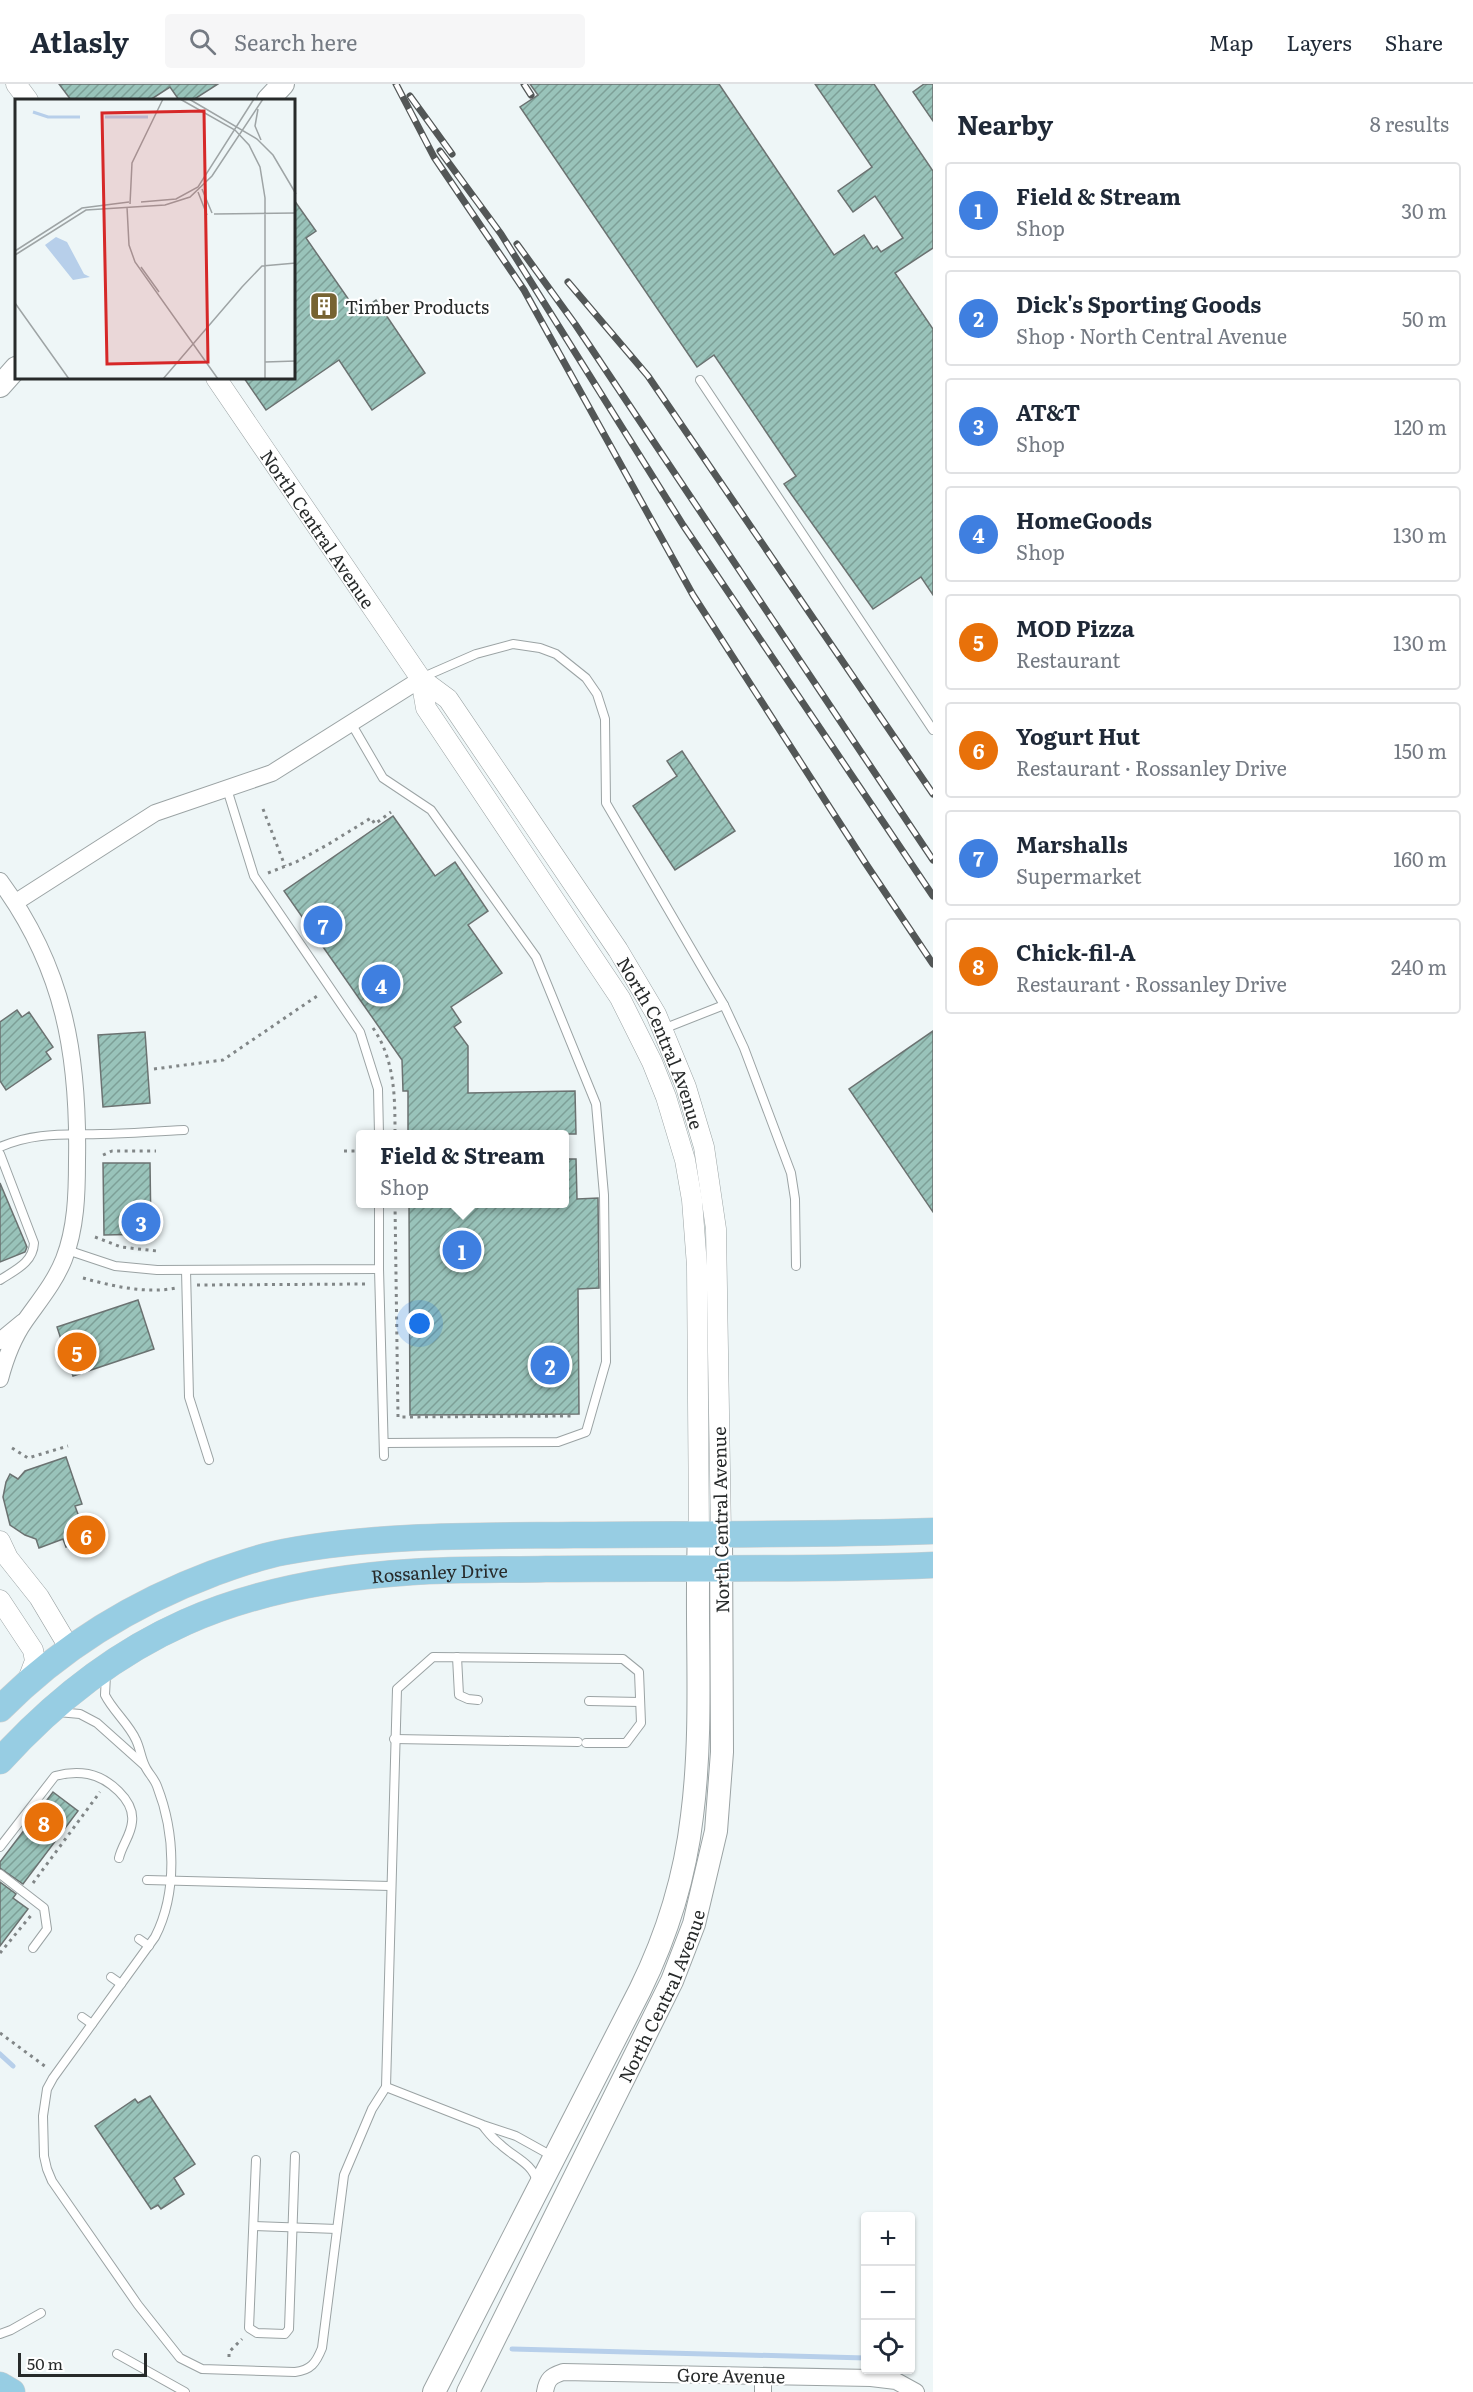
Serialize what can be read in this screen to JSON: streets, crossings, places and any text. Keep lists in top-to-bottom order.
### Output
{
  "streets": {
    "main road": ["North Central Avenue", "Rossanley Drive"],
    "street": ["Gore Avenue"]
  },
  "crossings": [
    ["North Central Avenue", "Rossanley Drive"]
  ],
  "places": {
    "building": ["Timber Products"]
  },
  "scale_bar": "50 m",
  "page": {
    "header": "Atlasly",
    "search": "Search here",
    "nav": ["Map", "Layers", "Share"],
    "heading": ["Nearby", "8 results"],
    "list": [
      {
        "mark": "1",
        "name": "Field & Stream",
        "note": "Shop",
        "value": "30 m"
      },
      {
        "mark": "2",
        "name": "Dick's Sporting Goods",
        "note": "Shop · North Central Avenue",
        "value": "50 m"
      },
      {
        "mark": "3",
        "name": "AT&T",
        "note": "Shop",
        "value": "120 m"
      },
      {
        "mark": "4",
        "name": "HomeGoods",
        "note": "Shop",
        "value": "130 m"
      },
      {
        "mark": "5",
        "name": "MOD Pizza",
        "note": "Restaurant",
        "value": "130 m"
      },
      {
        "mark": "6",
        "name": "Yogurt Hut",
        "note": "Restaurant · Rossanley Drive",
        "value": "150 m"
      },
      {
        "mark": "7",
        "name": "Marshalls",
        "note": "Supermarket",
        "value": "160 m"
      },
      {
        "mark": "8",
        "name": "Chick-fil-A",
        "note": "Restaurant · Rossanley Drive",
        "value": "240 m"
      }
    ],
    "pins": [
      "7",
      "4",
      "3",
      "1",
      "5",
      "2",
      "6",
      "8"
    ],
    "popup": ["Field & Stream", "Shop"],
    "map_buttons": ["+", "−"],
    "scale": "50 m"
  }
}
